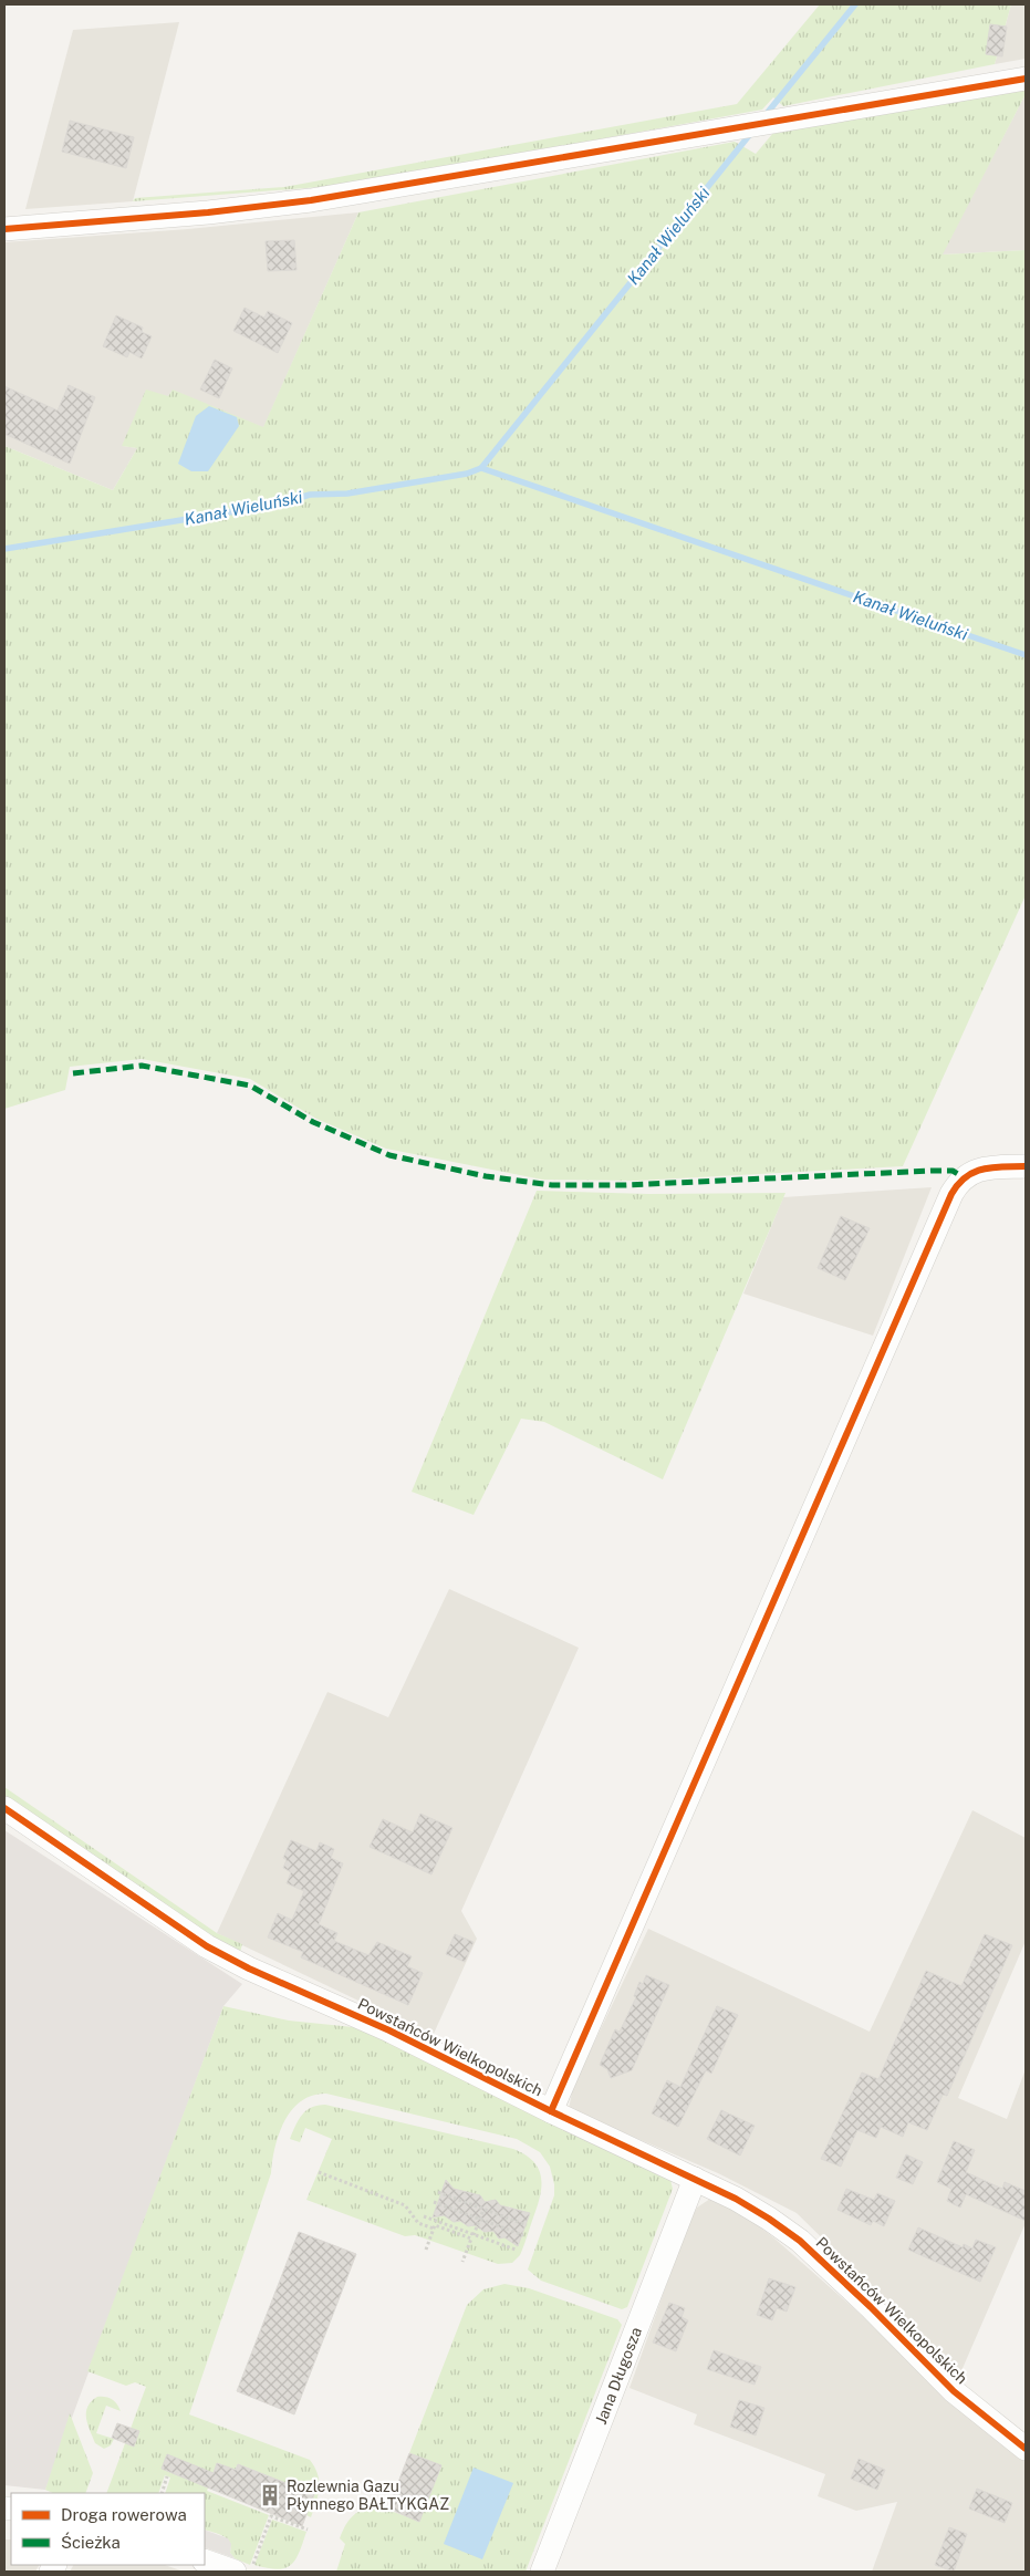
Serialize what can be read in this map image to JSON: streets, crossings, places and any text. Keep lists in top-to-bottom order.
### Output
{
  "streets": {
    "street": ["Powstańców Wielkopolskich", "Jana Długosza"]
  },
  "crossings": [
    ["Powstańców Wielkopolskich", "Jana Długosza"]
  ],
  "water": ["Kanał Wieluński"],
  "places": {
    "building": ["Rozlewnia Gazu Płynnego BAŁTYKGAZ"]
  },
  "legend": ["Droga rowerowa", "Ścieżka"]
}
